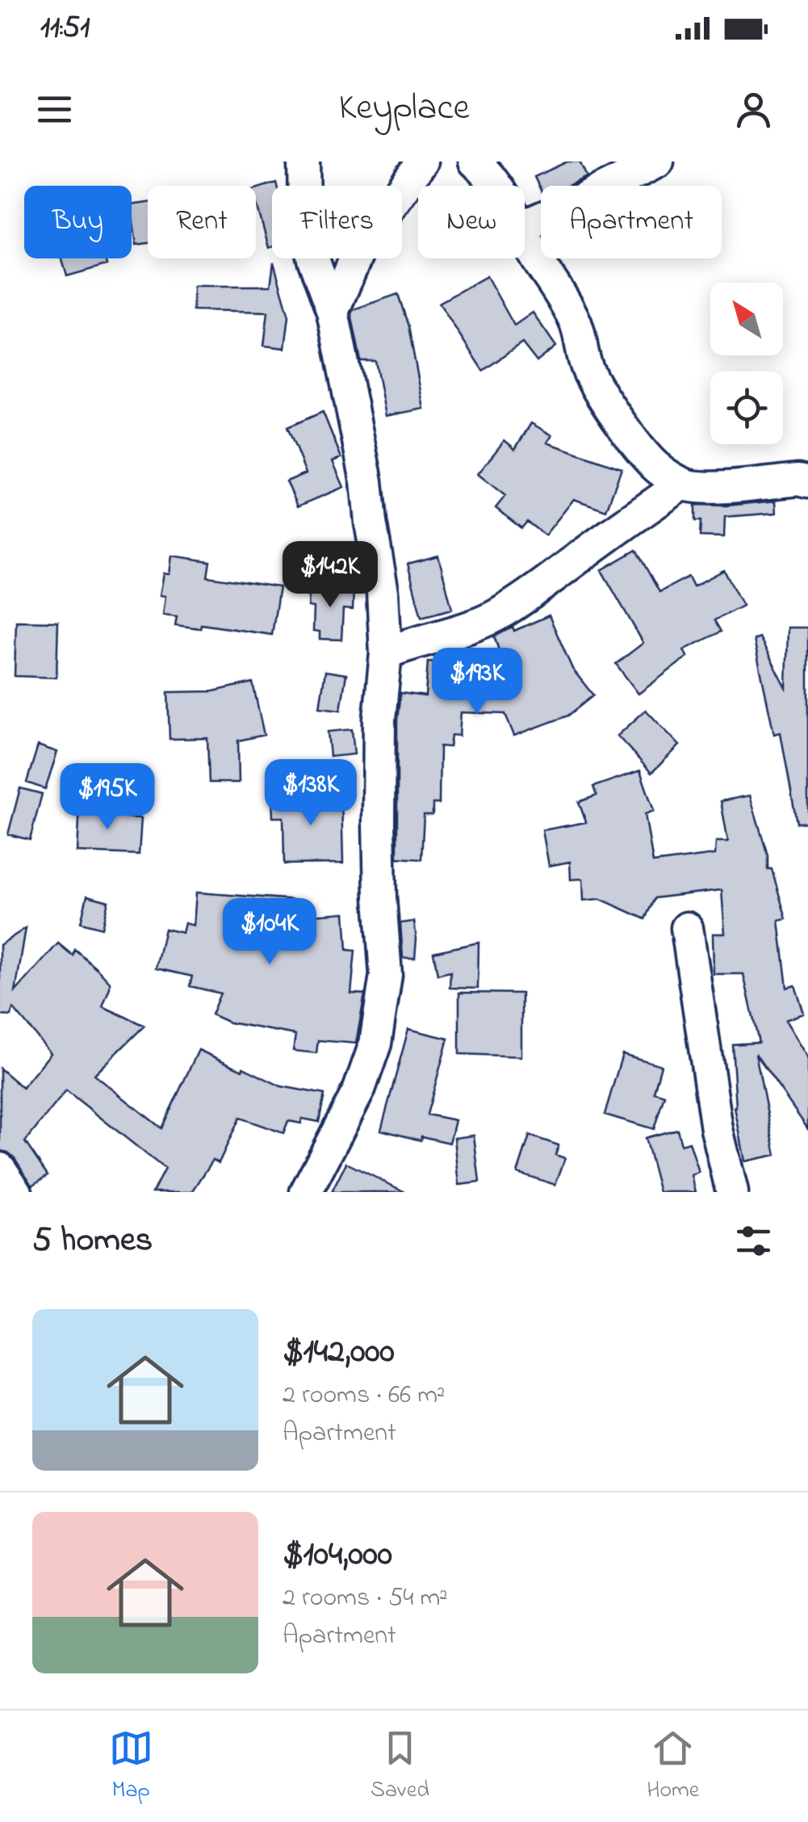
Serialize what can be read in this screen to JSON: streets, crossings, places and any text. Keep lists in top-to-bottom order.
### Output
{
  "north": "top left",
  "page": {
    "status": "11:51",
    "header": "Keyplace",
    "chip": [
      "Buy",
      "Rent",
      "Filters",
      "New",
      "Apartment"
    ],
    "price": [
      "$142K",
      "$193K",
      "$138K",
      "$195K",
      "$104K"
    ],
    "heading": "5 homes",
    "list": [
      {
        "name": "$142,000",
        "note": "2 rooms · 66 m² · Apartment"
      },
      {
        "name": "$104,000",
        "note": "2 rooms · 54 m² · Apartment"
      }
    ],
    "tabs": ["Map", "Saved", "Home"]
  }
}
